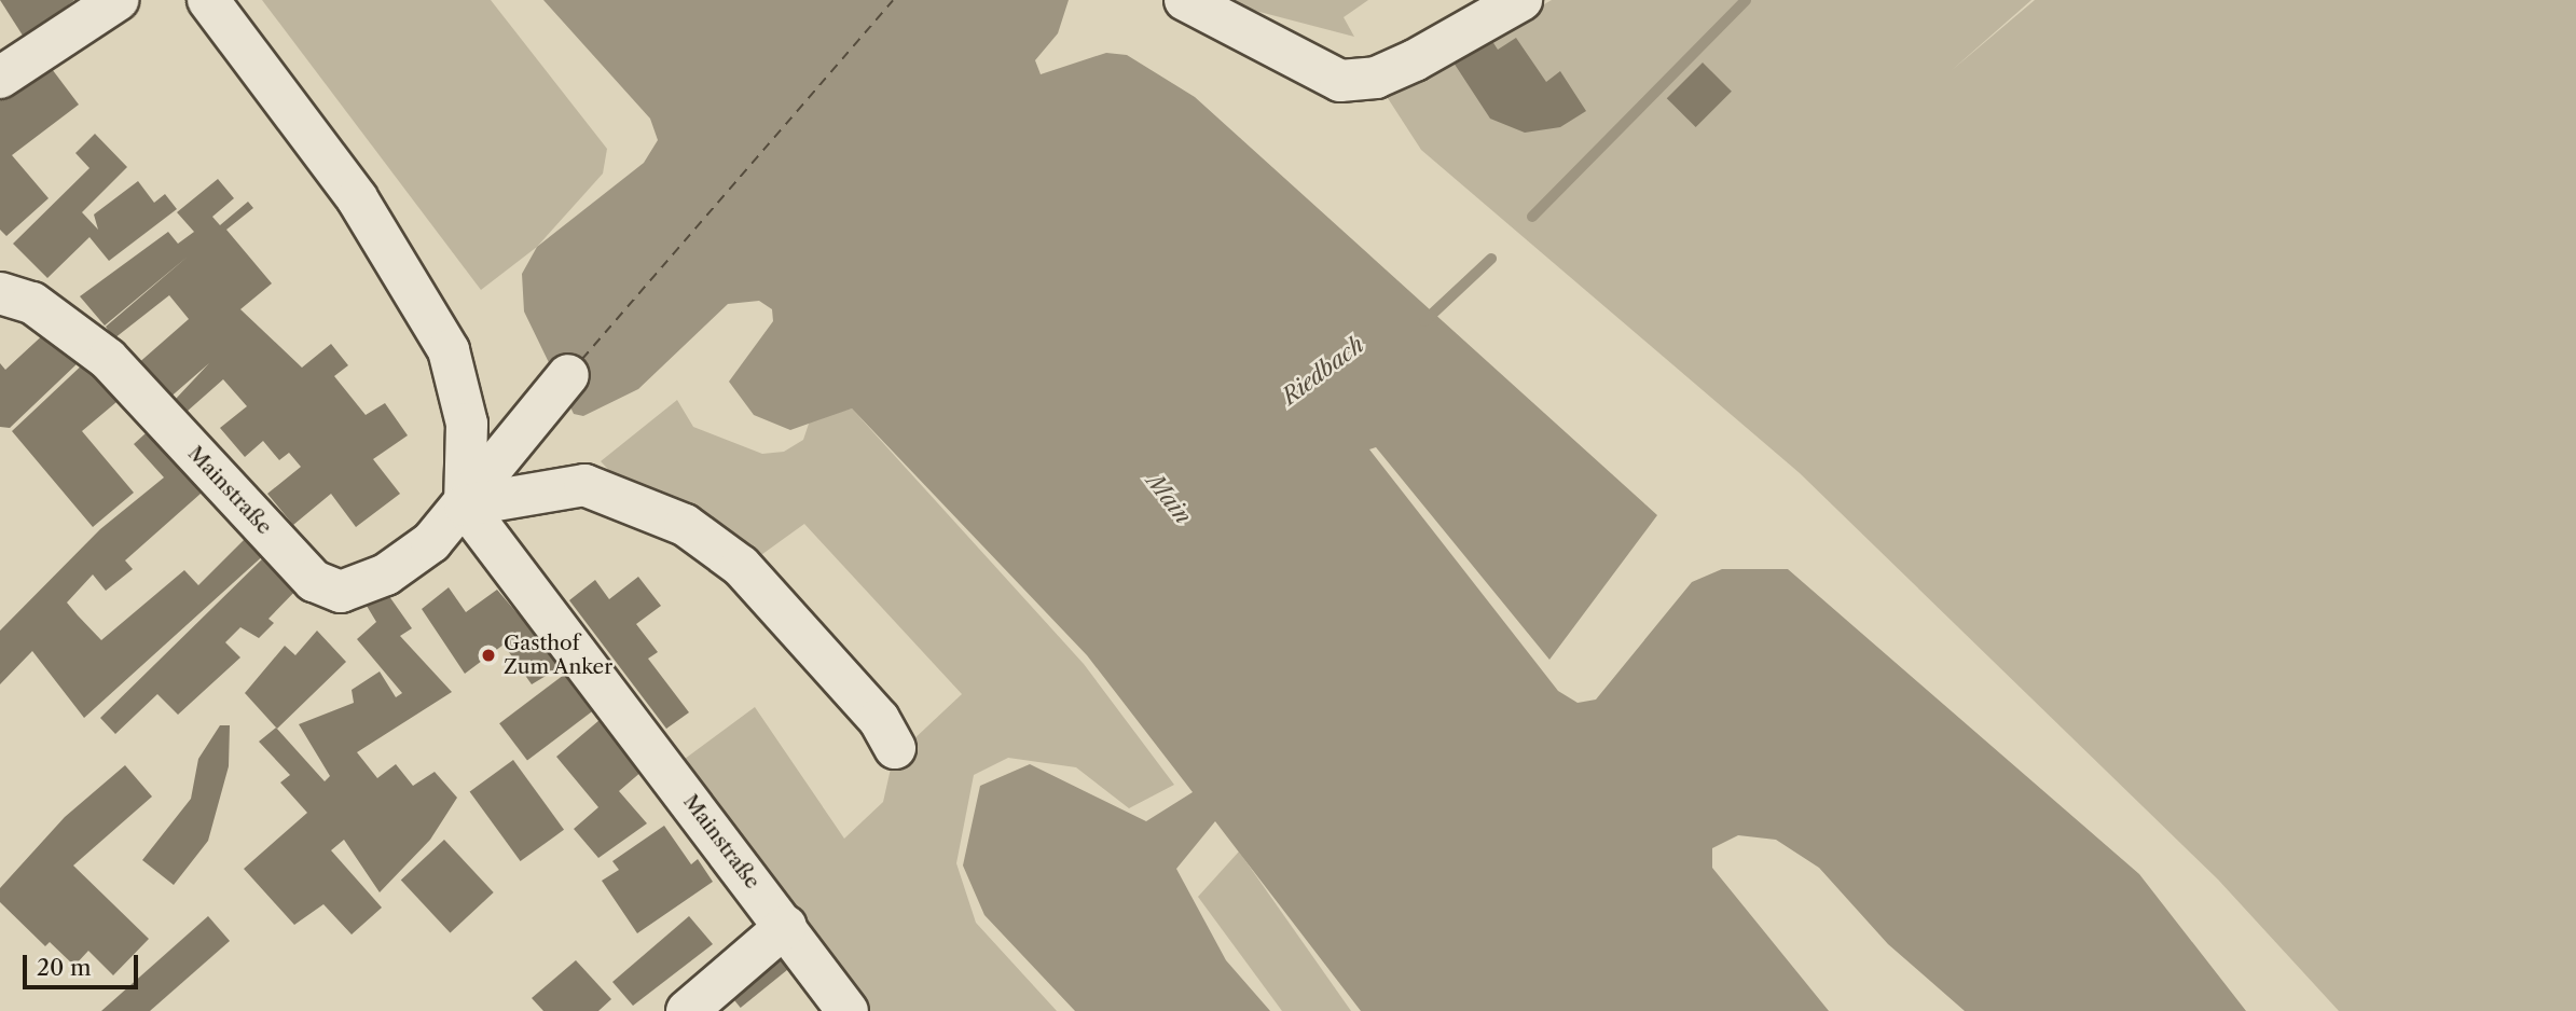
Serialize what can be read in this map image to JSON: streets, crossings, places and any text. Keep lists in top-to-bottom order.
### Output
{
  "streets": {
    "street": ["Mainstraße"]
  },
  "water": ["Riedbach", "Main"],
  "places": ["Gasthof Zum Anker"],
  "scale_bar": "20 m"
}
